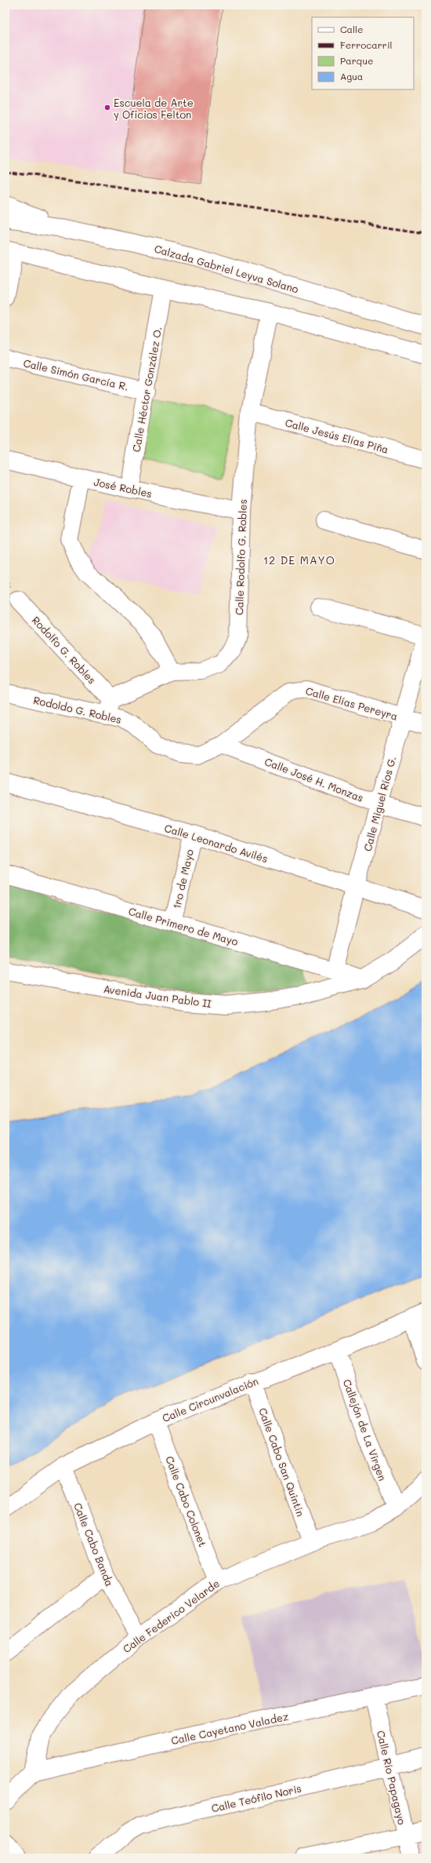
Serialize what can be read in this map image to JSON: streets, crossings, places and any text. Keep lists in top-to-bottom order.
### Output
{
  "streets": {
    "street": [
      "Calzada Gabriel Leyva Solano",
      "Calle Simón García R.",
      "Calle Héctor González O.",
      "Calle Jesús Elías Piña",
      "José Robles",
      "Calle Rodolfo G. Robles",
      "Rodolfo G. Robles",
      "Calle Elías Pereyra",
      "Rodoldo G. Robles",
      "Calle José H. Monzas",
      "Calle Miguel Ríos G.",
      "Calle Leonardo Avilés",
      "1ro de Mayo",
      "Calle Primero de Mayo",
      "Avenida Juan Pablo II",
      "Calle Circunvalación",
      "Callejón de La Virgen",
      "Calle Cabo San Quintín",
      "Calle Cabo Colonet",
      "Calle Cabo Banda",
      "Calle Federico Velarde",
      "Calle Cayetano Valadez",
      "Calle Río Papagayo",
      "Calle Teófilo Noris"
    ]
  },
  "crossings": [
    ["Calle Simón García R.", "Calle Héctor González O."],
    ["Calle Héctor González O.", "José Robles"],
    ["Calle Jesús Elías Piña", "Calle Rodolfo G. Robles"],
    ["José Robles", "Calle Rodolfo G. Robles"],
    ["Calle Rodolfo G. Robles", "Rodolfo G. Robles"],
    ["Calle Rodolfo G. Robles", "Rodoldo G. Robles"],
    ["Rodolfo G. Robles", "Rodoldo G. Robles"],
    ["Calle Elías Pereyra", "Rodoldo G. Robles"],
    ["Calle Elías Pereyra", "Calle José H. Monzas"],
    ["Calle Elías Pereyra", "Calle Miguel Ríos G."],
    ["Rodoldo G. Robles", "Calle José H. Monzas"],
    ["Calle José H. Monzas", "Calle Miguel Ríos G."],
    ["Calle Miguel Ríos G.", "Calle Leonardo Avilés"],
    ["Calle Miguel Ríos G.", "Calle Primero de Mayo"],
    ["Calle Leonardo Avilés", "1ro de Mayo"],
    ["1ro de Mayo", "Calle Primero de Mayo"],
    ["Calle Primero de Mayo", "Avenida Juan Pablo II"],
    ["Calle Circunvalación", "Callejón de La Virgen"],
    ["Calle Circunvalación", "Calle Cabo San Quintín"],
    ["Calle Circunvalación", "Calle Cabo Colonet"],
    ["Calle Circunvalación", "Calle Cabo Banda"],
    ["Callejón de La Virgen", "Calle Federico Velarde"],
    ["Calle Cabo San Quintín", "Calle Federico Velarde"],
    ["Calle Cabo Colonet", "Calle Federico Velarde"],
    ["Calle Cabo Banda", "Calle Federico Velarde"],
    ["Calle Federico Velarde", "Calle Cayetano Valadez"],
    ["Calle Cayetano Valadez", "Calle Río Papagayo"],
    ["Calle Río Papagayo", "Calle Teófilo Noris"]
  ],
  "districts": ["12 DE MAYO"],
  "places": ["Escuela de Arte y Oficios Felton"],
  "legend": [
    "Calle",
    "Ferrocarril",
    "Parque",
    "Agua"
  ]
}
